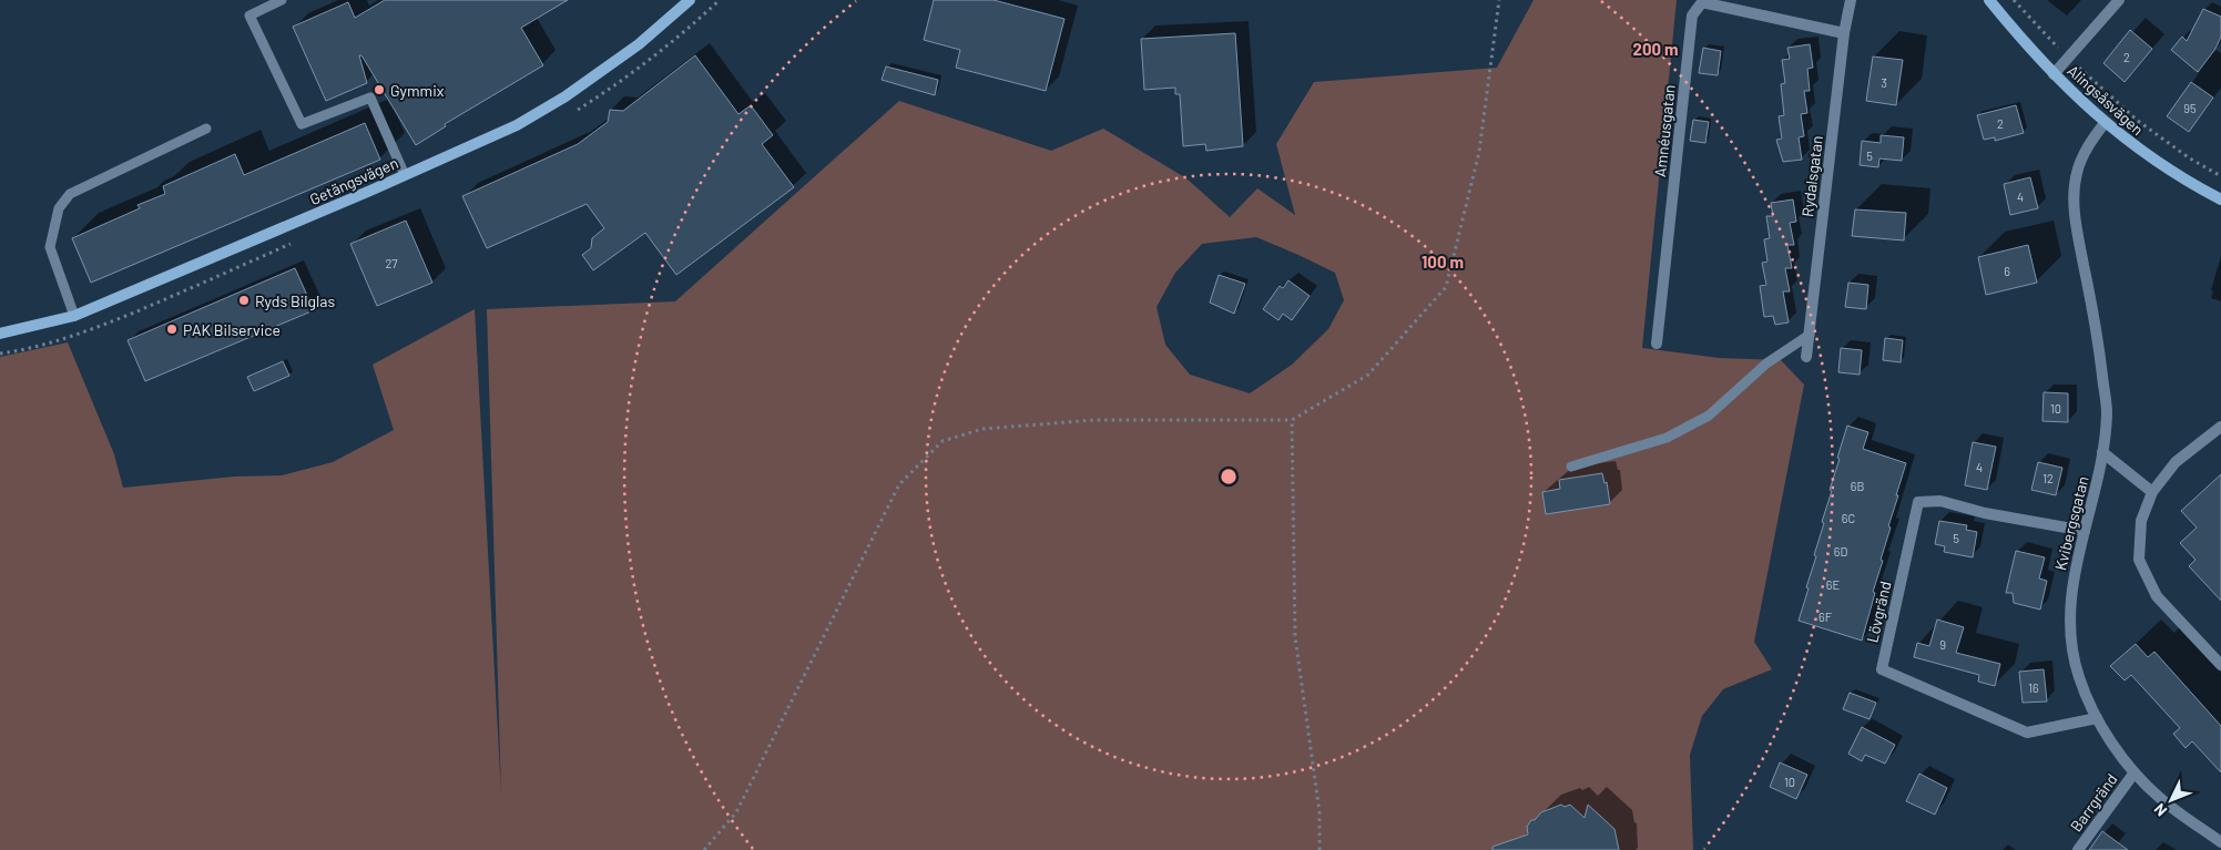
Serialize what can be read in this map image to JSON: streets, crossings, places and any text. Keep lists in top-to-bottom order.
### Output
{
  "streets": {
    "street": [
      "Alingsåsvägen",
      "Amnéusgatan",
      "Rydalsgatan",
      "Getängsvägen",
      "Kvibergsgatan",
      "Lövgränd",
      "Barrgränd"
    ]
  },
  "crossings": [
    ["Alingsåsvägen", "Kvibergsgatan"],
    ["Amnéusgatan", "Rydalsgatan"],
    ["Kvibergsgatan", "Lövgränd"],
    ["Kvibergsgatan", "Barrgränd"]
  ],
  "places": ["Gymmix", "Ryds Bilglas", "PAK Bilservice"],
  "house_numbers": [
    "2",
    "3",
    "95",
    "2",
    "5",
    "4",
    "27",
    "6",
    "10",
    "4",
    "12",
    "6B",
    "6C",
    "5",
    "6D",
    "6E",
    "6F",
    "9",
    "16",
    "10"
  ],
  "north": "bottom left",
  "rings": ["200 m", "100 m"]
}
